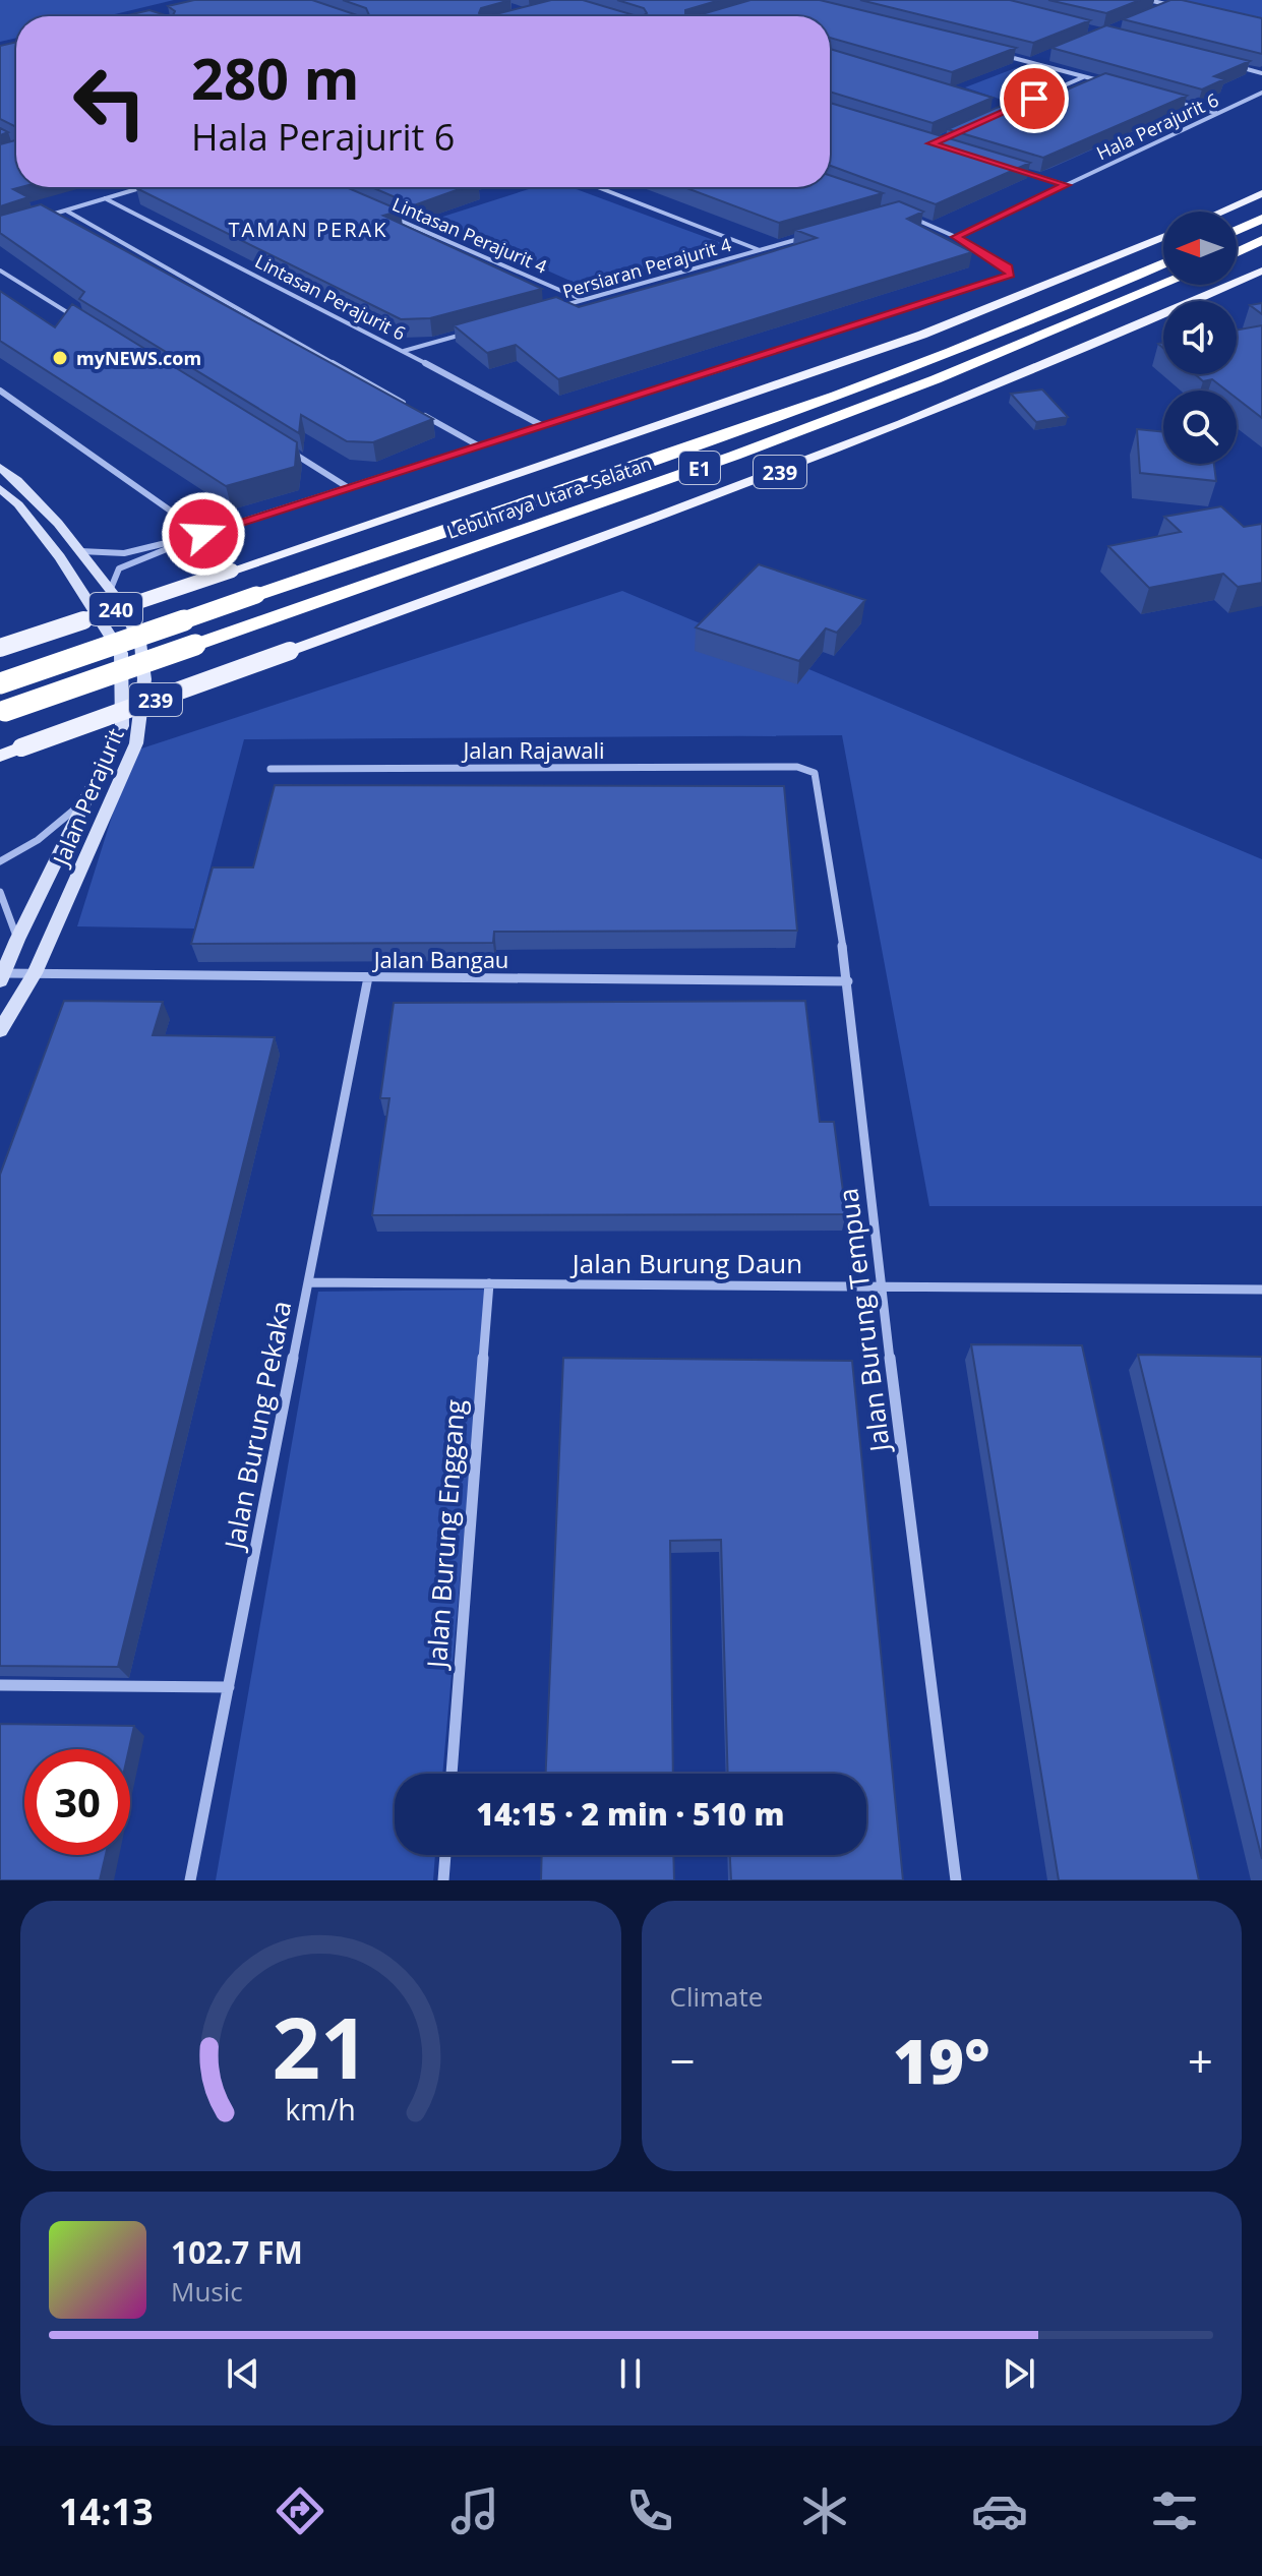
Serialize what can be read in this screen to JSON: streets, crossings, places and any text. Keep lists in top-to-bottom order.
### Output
{
  "streets": {
    "highway": ["E1", "Lebuhraya Utara–Selatan"],
    "main road": ["239", "240"],
    "street": [
      "Hala Perajurit 6",
      "Lintasan Perajurit 4",
      "Persiaran Perajurit 4",
      "Lintasan Perajurit 6",
      "Jalan Rajawali",
      "Jalan Perajurit",
      "Jalan Bangau",
      "Jalan Burung Daun",
      "Jalan Burung Tempua",
      "Jalan Burung Pekaka",
      "Jalan Burung Enggang"
    ]
  },
  "crossings": [
    ["Lintasan Perajurit 4", "Persiaran Perajurit 4"],
    ["Jalan Rajawali", "Jalan Burung Tempua"],
    ["Jalan Perajurit", "Jalan Bangau"],
    ["Jalan Bangau", "Jalan Burung Tempua"],
    ["Jalan Bangau", "Jalan Burung Pekaka"],
    ["Jalan Burung Daun", "Jalan Burung Tempua"],
    ["Jalan Burung Daun", "Jalan Burung Pekaka"],
    ["Jalan Burung Daun", "Jalan Burung Enggang"]
  ],
  "districts": ["TAMAN PERAK"],
  "places": ["myNEWS.com"],
  "north": "left",
  "page": {
    "turn": ["280 m", "Hala Perajurit 6"],
    "limit": "30",
    "trip": "14:15 · 2 min · 510 m",
    "tile": "Climate",
    "heat": ["−", "19°", "+"],
    "song": ["102.7 FM", "Music"],
    "tabs": "14:13",
    "gauge": ["21", "km/h"]
  }
}
